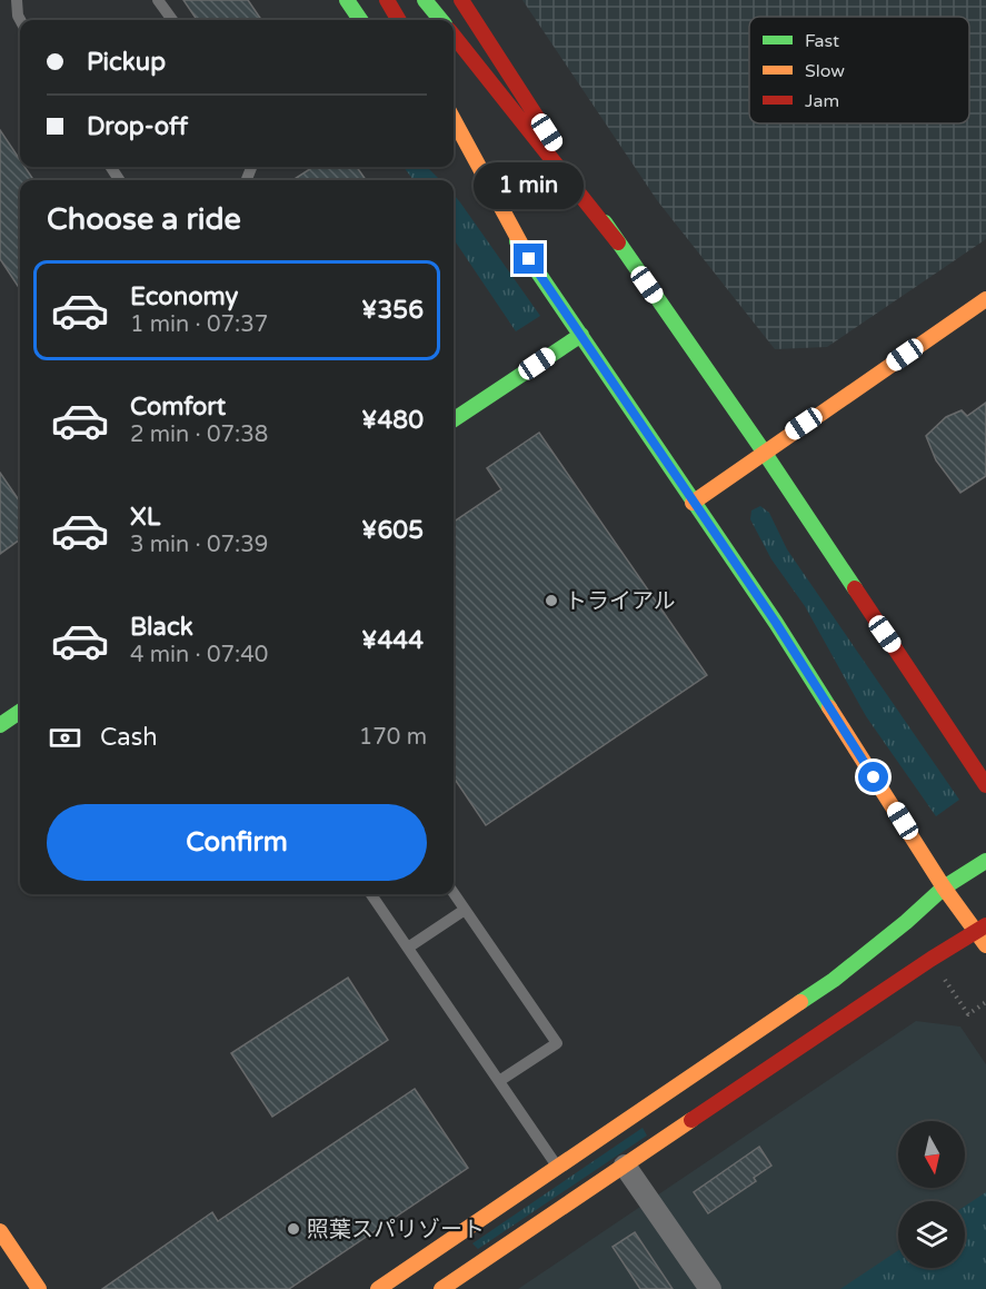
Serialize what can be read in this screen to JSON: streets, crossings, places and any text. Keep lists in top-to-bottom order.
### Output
{
  "places": ["トライアル", "照葉スパリゾート"],
  "legend": ["Fast", "Slow", "Jam"],
  "north": "bottom",
  "page": {
    "banner": ["Pickup", "Drop-off"],
    "bubble": "1 min",
    "heading": "Choose a ride",
    "list": [
      {
        "name": "Economy",
        "note": "1 min · 07:37",
        "value": "¥356"
      },
      {
        "name": "Comfort",
        "note": "2 min · 07:38",
        "value": "¥480"
      },
      {
        "name": "XL",
        "note": "3 min · 07:39",
        "value": "¥605"
      },
      {
        "name": "Black",
        "note": "4 min · 07:40",
        "value": "¥444"
      }
    ],
    "pay": ["Cash", "170 m"],
    "buttons": "Confirm"
  }
}
